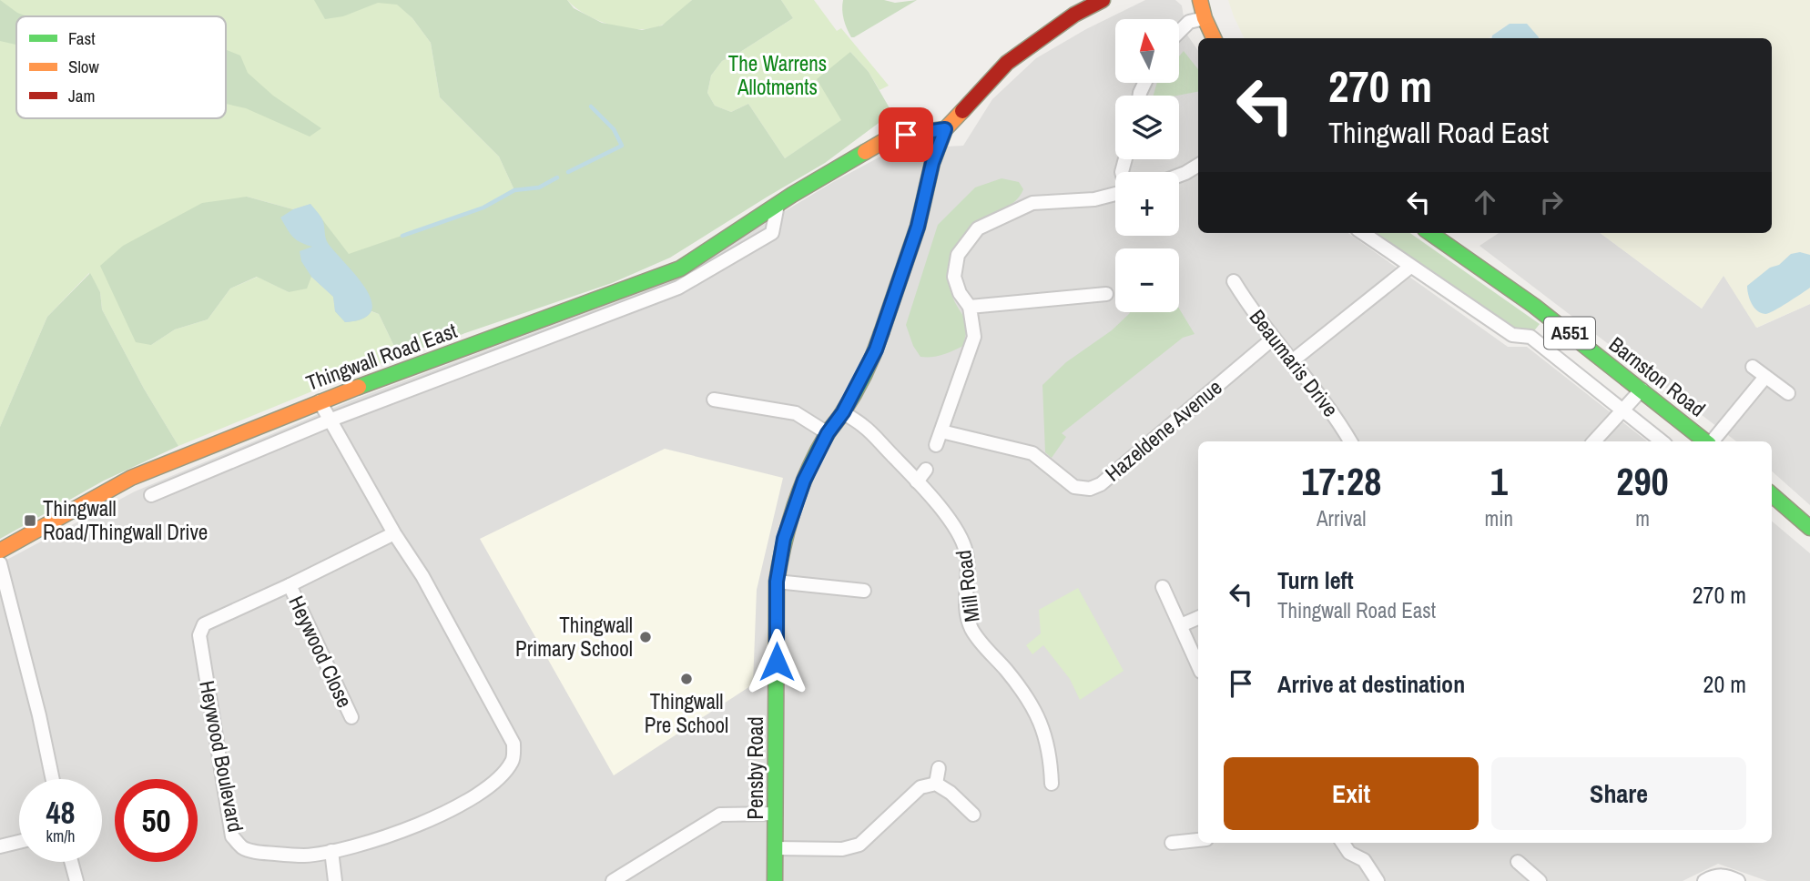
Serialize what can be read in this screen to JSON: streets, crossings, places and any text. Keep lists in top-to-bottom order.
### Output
{
  "streets": {
    "main road": [
      "A551",
      "Thingwall Road East",
      "Barnston Road",
      "Pensby Road"
    ],
    "street": [
      "Beaumaris Drive",
      "Hazeldene Avenue",
      "Mill Road",
      "Heywood Close",
      "Heywood Boulevard"
    ]
  },
  "crossings": [
    ["Thingwall Road East", "Heywood Boulevard"],
    ["Thingwall Road East", "Pensby Road"],
    ["Beaumaris Drive", "Hazeldene Avenue"],
    ["Mill Road", "Pensby Road"],
    ["Heywood Close", "Heywood Boulevard"]
  ],
  "parks": ["The Warrens Allotments"],
  "places": {
    "transit": ["Thingwall Road/Thingwall Drive"],
    "other": ["Thingwall Primary School", "Thingwall Pre School"]
  },
  "legend": ["Fast", "Slow", "Jam"],
  "north": "top",
  "page": {
    "map_buttons": ["+", "−"],
    "turn": ["270 m", "Thingwall Road East"],
    "eta": [
      "17:28",
      "Arrival",
      "1",
      "min",
      "290",
      "m"
    ],
    "list": [
      {
        "name": "Turn left",
        "note": "Thingwall Road East",
        "value": "270 m"
      },
      {
        "name": "Arrive at destination",
        "value": "20 m"
      }
    ],
    "buttons": ["Exit", "Share"],
    "speed": "48 km/h",
    "limit": "50"
  }
}
